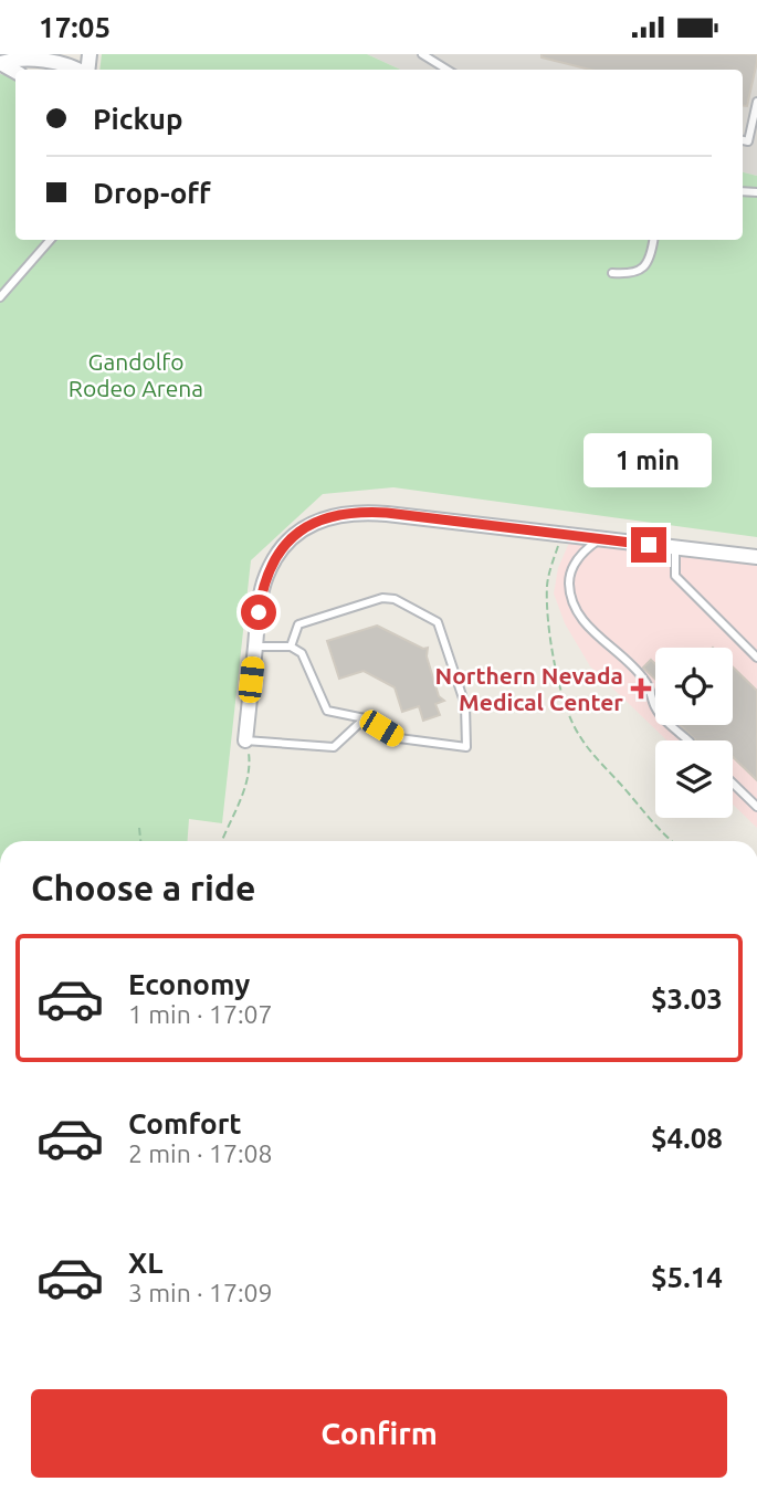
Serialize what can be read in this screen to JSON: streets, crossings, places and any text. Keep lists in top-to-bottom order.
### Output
{
  "parks": ["Gandolfo Rodeo Arena"],
  "places": {
    "health": ["Northern Nevada Medical Center"]
  },
  "page": {
    "status": "17:05",
    "banner": ["Pickup", "Drop-off"],
    "bubble": "1 min",
    "heading": "Choose a ride",
    "list": [
      {
        "name": "Economy",
        "note": "1 min · 17:07",
        "value": "$3.03"
      },
      {
        "name": "Comfort",
        "note": "2 min · 17:08",
        "value": "$4.08"
      },
      {
        "name": "XL",
        "note": "3 min · 17:09",
        "value": "$5.14"
      }
    ],
    "buttons": "Confirm"
  }
}
